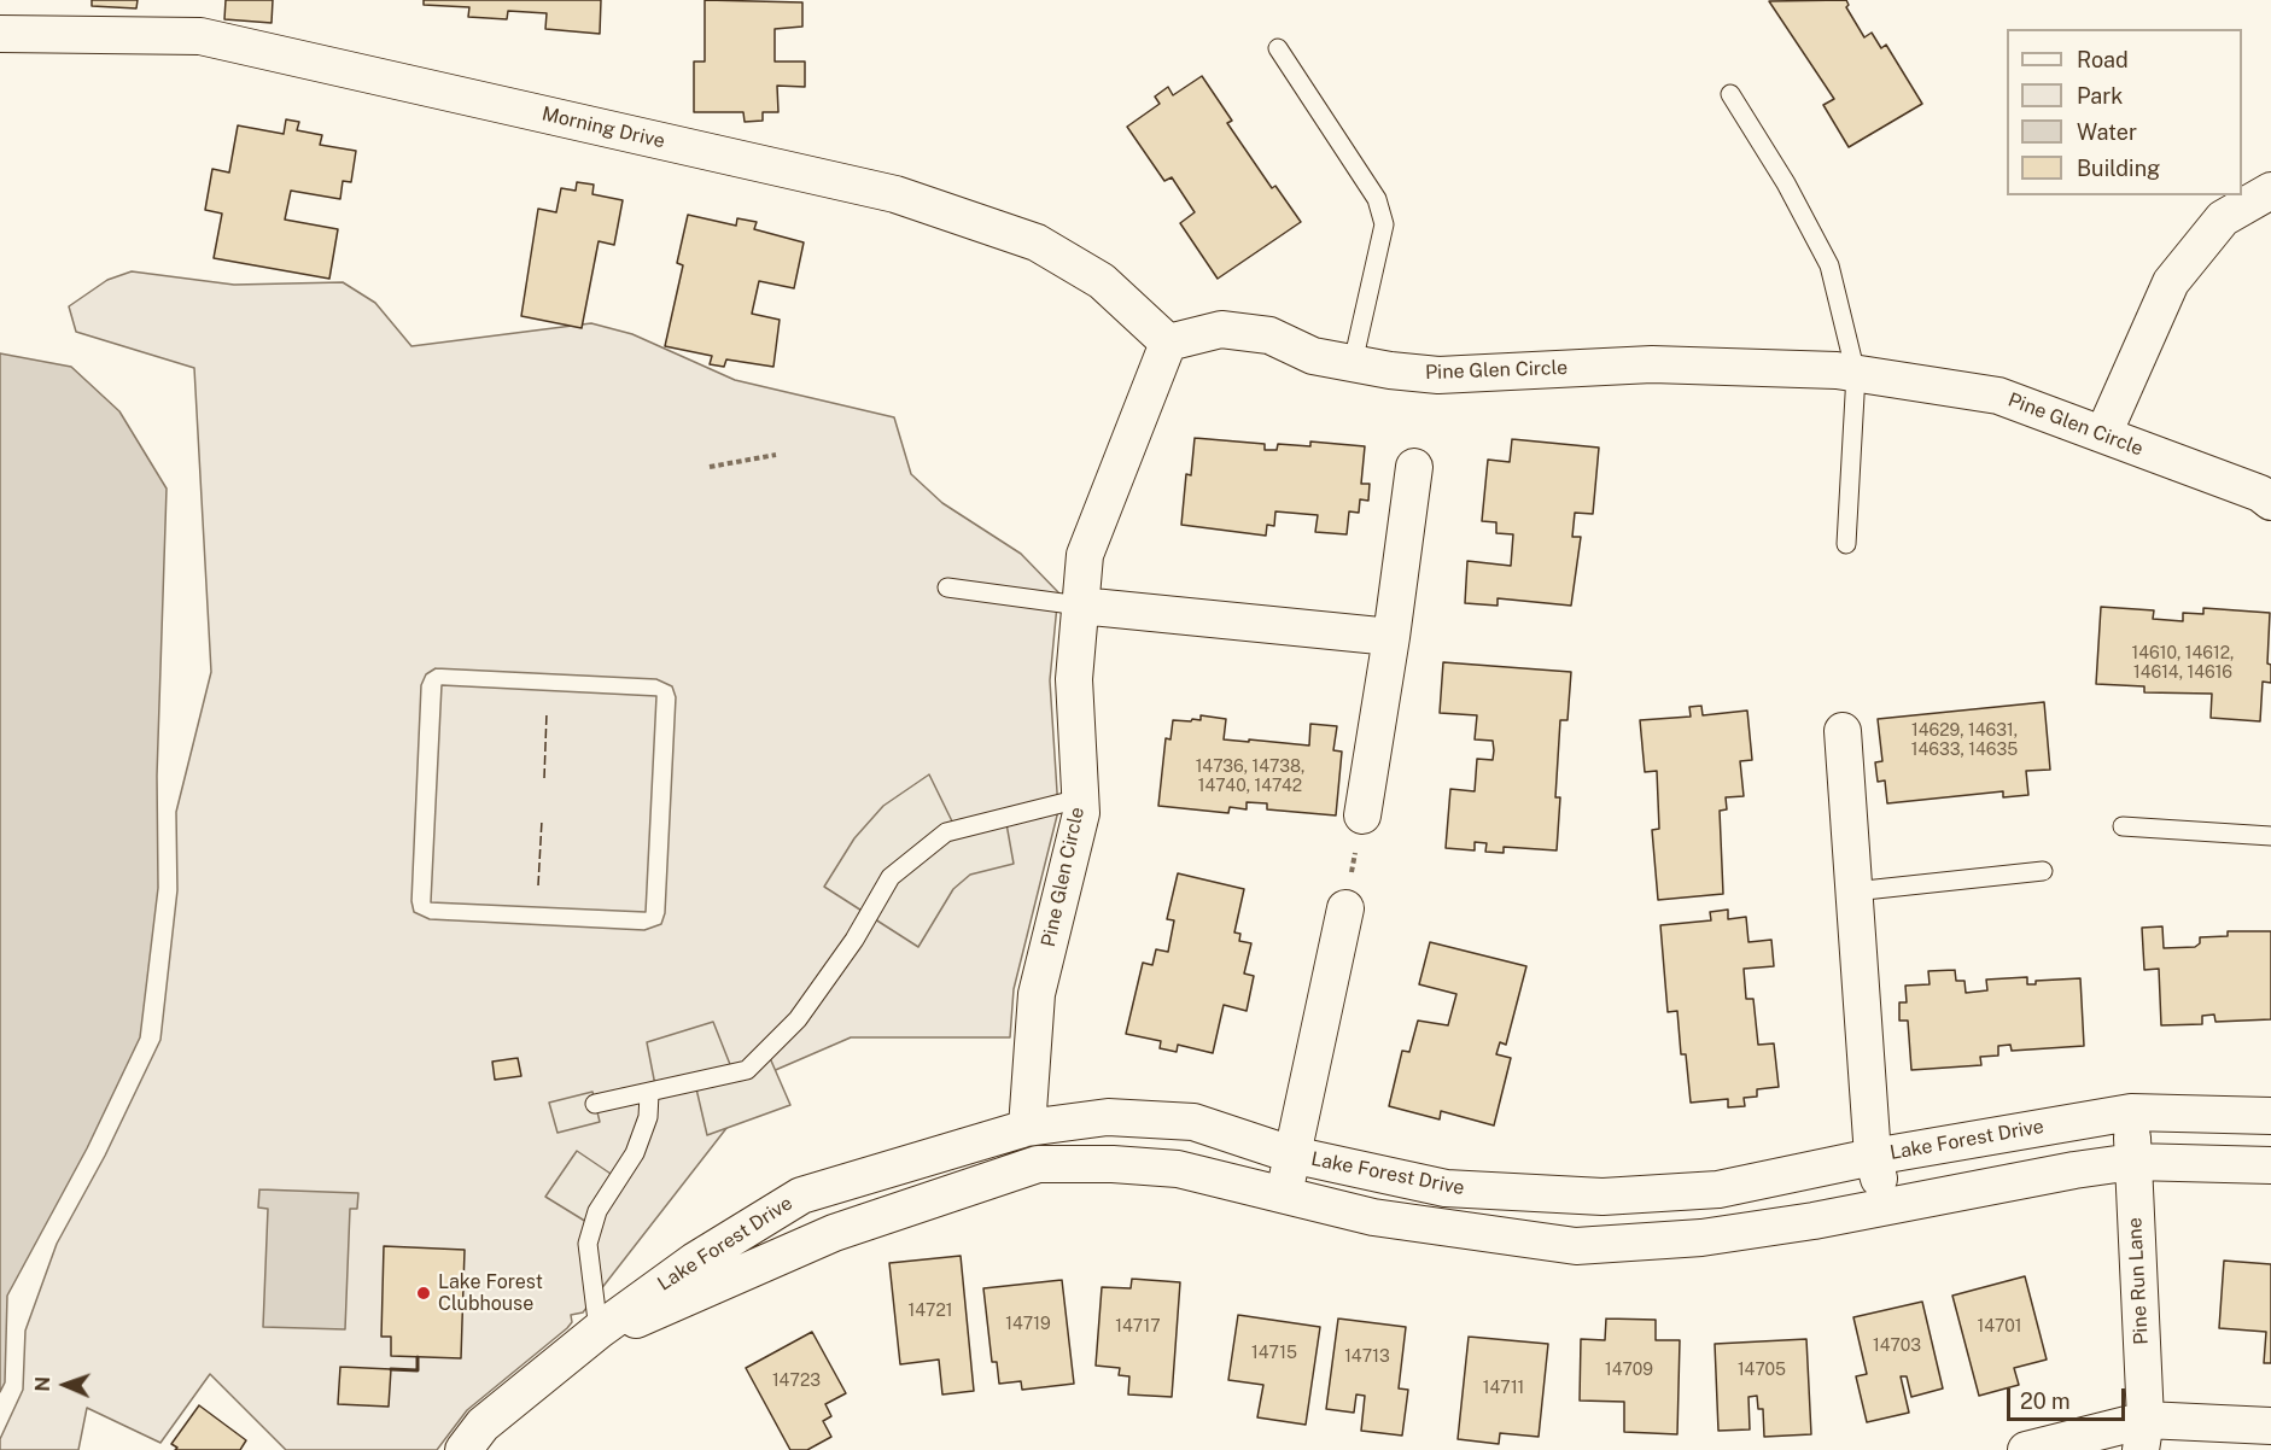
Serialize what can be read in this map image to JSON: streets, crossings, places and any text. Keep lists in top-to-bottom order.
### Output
{
  "streets": {
    "street": [
      "Morning Drive",
      "Pine Glen Circle",
      "Lake Forest Drive",
      "Pine Run Lane"
    ]
  },
  "crossings": [
    ["Morning Drive", "Pine Glen Circle"],
    ["Pine Glen Circle", "Lake Forest Drive"],
    ["Lake Forest Drive", "Pine Run Lane"]
  ],
  "places": ["Lake Forest Clubhouse"],
  "house_numbers": [
    "14610, 14612, 14614, 14616",
    "14629, 14631, 14633, 14635",
    "14736, 14738, 14740, 14742",
    "14721",
    "14719",
    "14717",
    "14701",
    "14703",
    "14715",
    "14713",
    "14709",
    "14705",
    "14723",
    "14711"
  ],
  "legend": [
    "Road",
    "Park",
    "Water",
    "Building"
  ],
  "scale_bar": "20 m",
  "north": "left"
}
